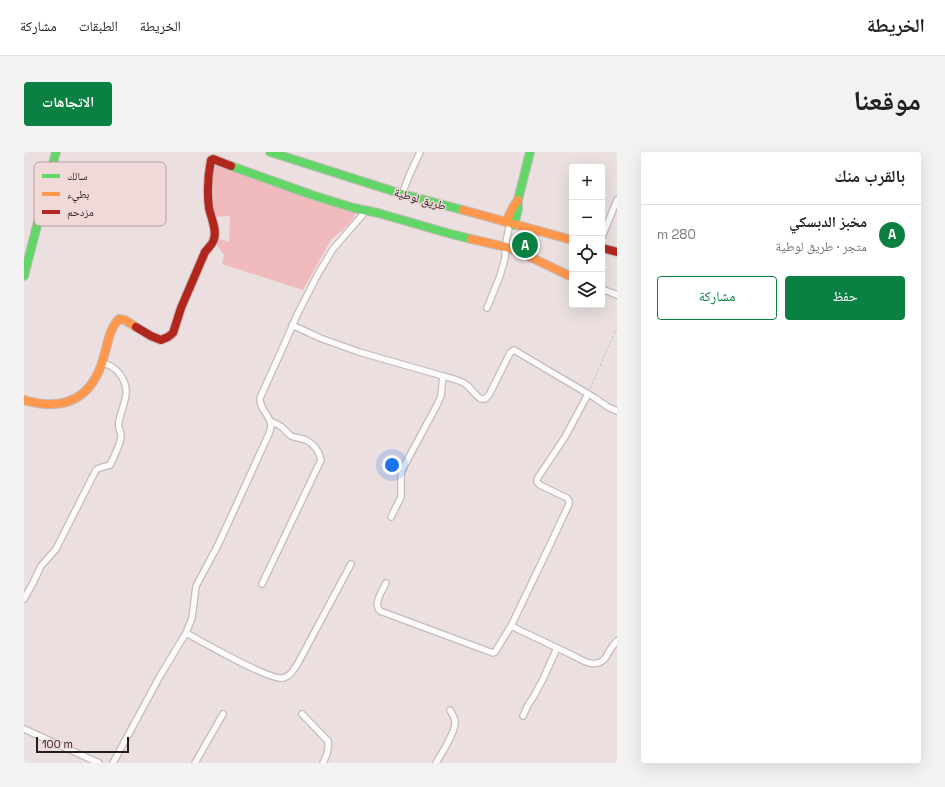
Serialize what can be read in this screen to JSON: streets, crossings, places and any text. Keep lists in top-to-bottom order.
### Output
{
  "streets": {
    "street": ["طريق لوطية"]
  },
  "legend": ["سالك", "بطيء", "مزدحم"],
  "scale_bar": "100 m",
  "page": {
    "header": "الخريطة",
    "nav": ["الخريطة", "الطبقات", "مشاركة"],
    "title": "موقعنا",
    "buttons": [
      "الاتجاهات",
      ["حفظ", "مشاركة"]
    ],
    "heading": "بالقرب منك",
    "map_buttons": ["+", "−"],
    "list": [
      {
        "mark": "A",
        "name": "مخبز الدبسكي",
        "note": "متجر · طريق لوطية",
        "value": "280 m"
      }
    ],
    "pins": "A",
    "scale": "100 m"
  }
}
